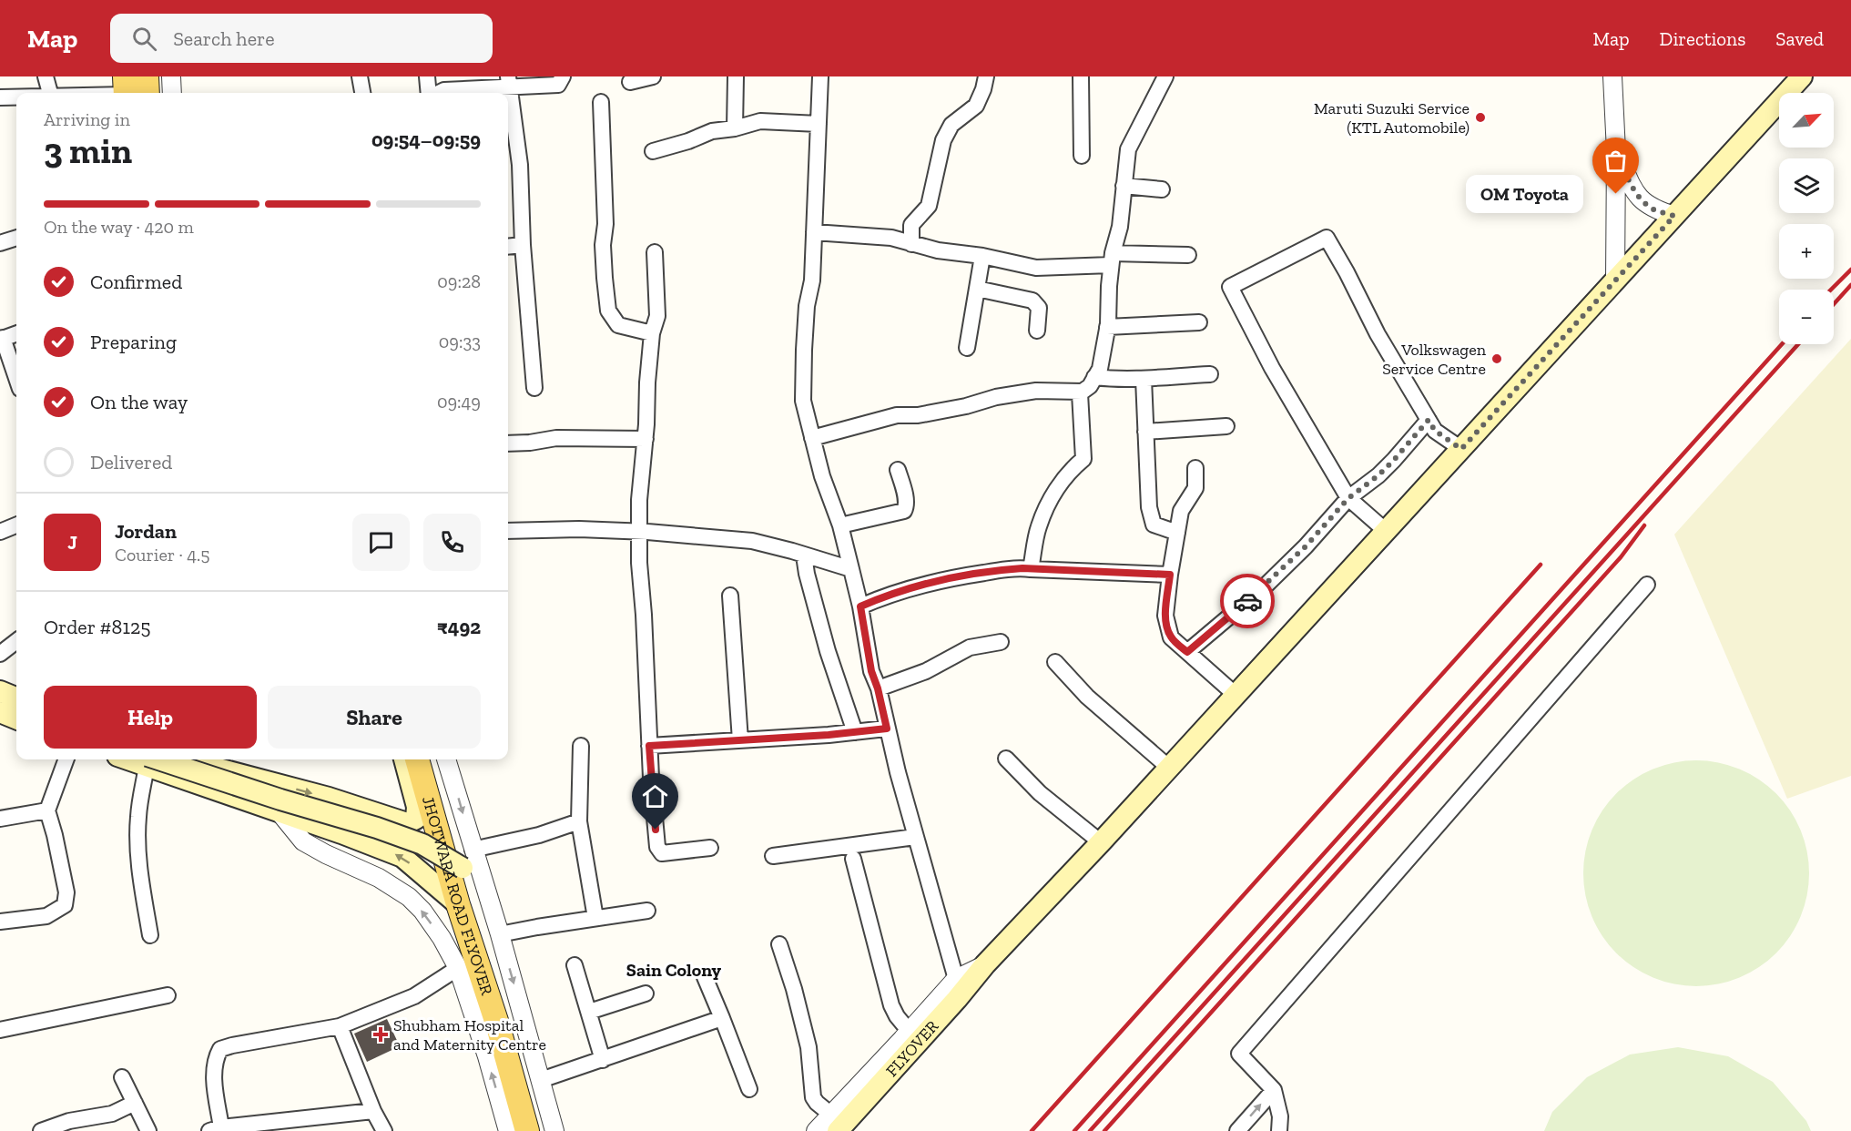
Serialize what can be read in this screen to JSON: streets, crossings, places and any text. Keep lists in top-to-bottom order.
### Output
{
  "streets": {
    "main road": ["JHOTWARA ROAD FLYOVER", "FLYOVER"]
  },
  "districts": ["Sain Colony"],
  "places": {
    "other": ["Maruti Suzuki Service (KTL Automobile)", "OM Toyota", "Volkswagen Service Centre"],
    "health": ["Shubham Hospital and Maternity Centre"]
  },
  "north": "top right",
  "page": {
    "header": "Map",
    "search": "Search here",
    "nav": ["Map", "Directions", "Saved"],
    "map_buttons": ["+", "−"],
    "heading": ["3 min", "Arriving in", "09:54–09:59"],
    "panel": [
      "Jordan",
      "Courier · 4.5",
      "Order #8125",
      "₹492"
    ],
    "bubble": "OM Toyota",
    "bar": "On the way · 420 m",
    "list": [
      ["Confirmed", "09:28"],
      ["Preparing", "09:33"],
      ["On the way", "09:49"],
      "Delivered"
    ],
    "round": "J",
    "buttons": ["Help", "Share"]
  }
}
